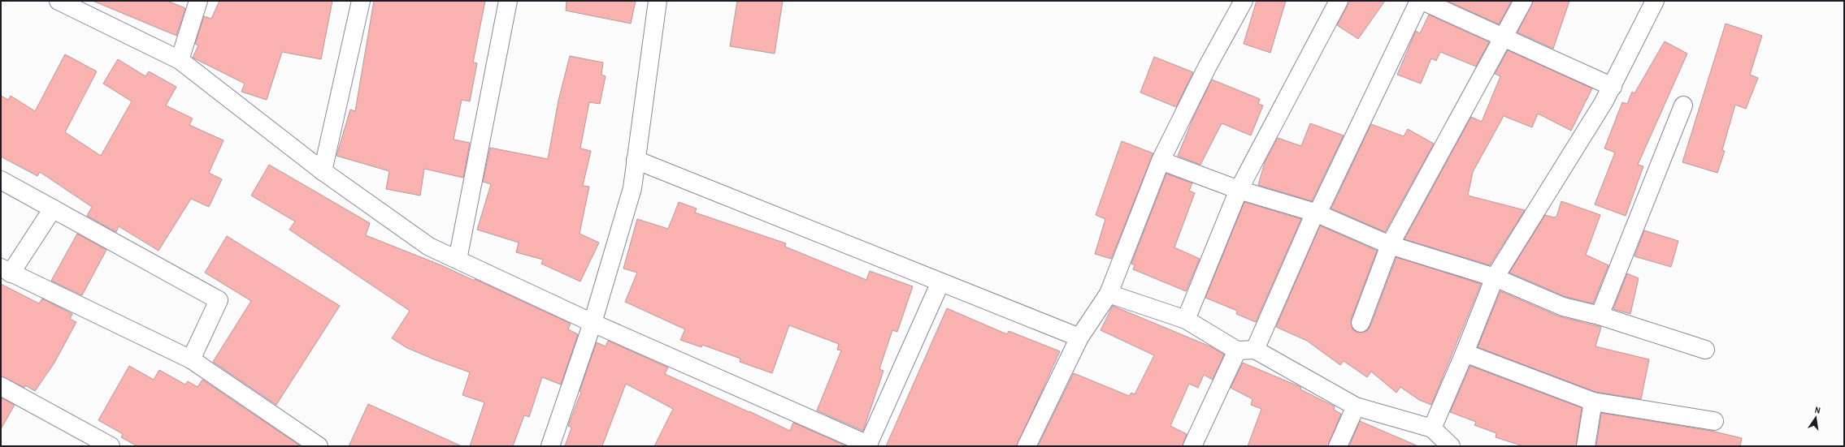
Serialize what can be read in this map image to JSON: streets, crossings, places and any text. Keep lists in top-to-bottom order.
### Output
{
  "north": "top"
}
